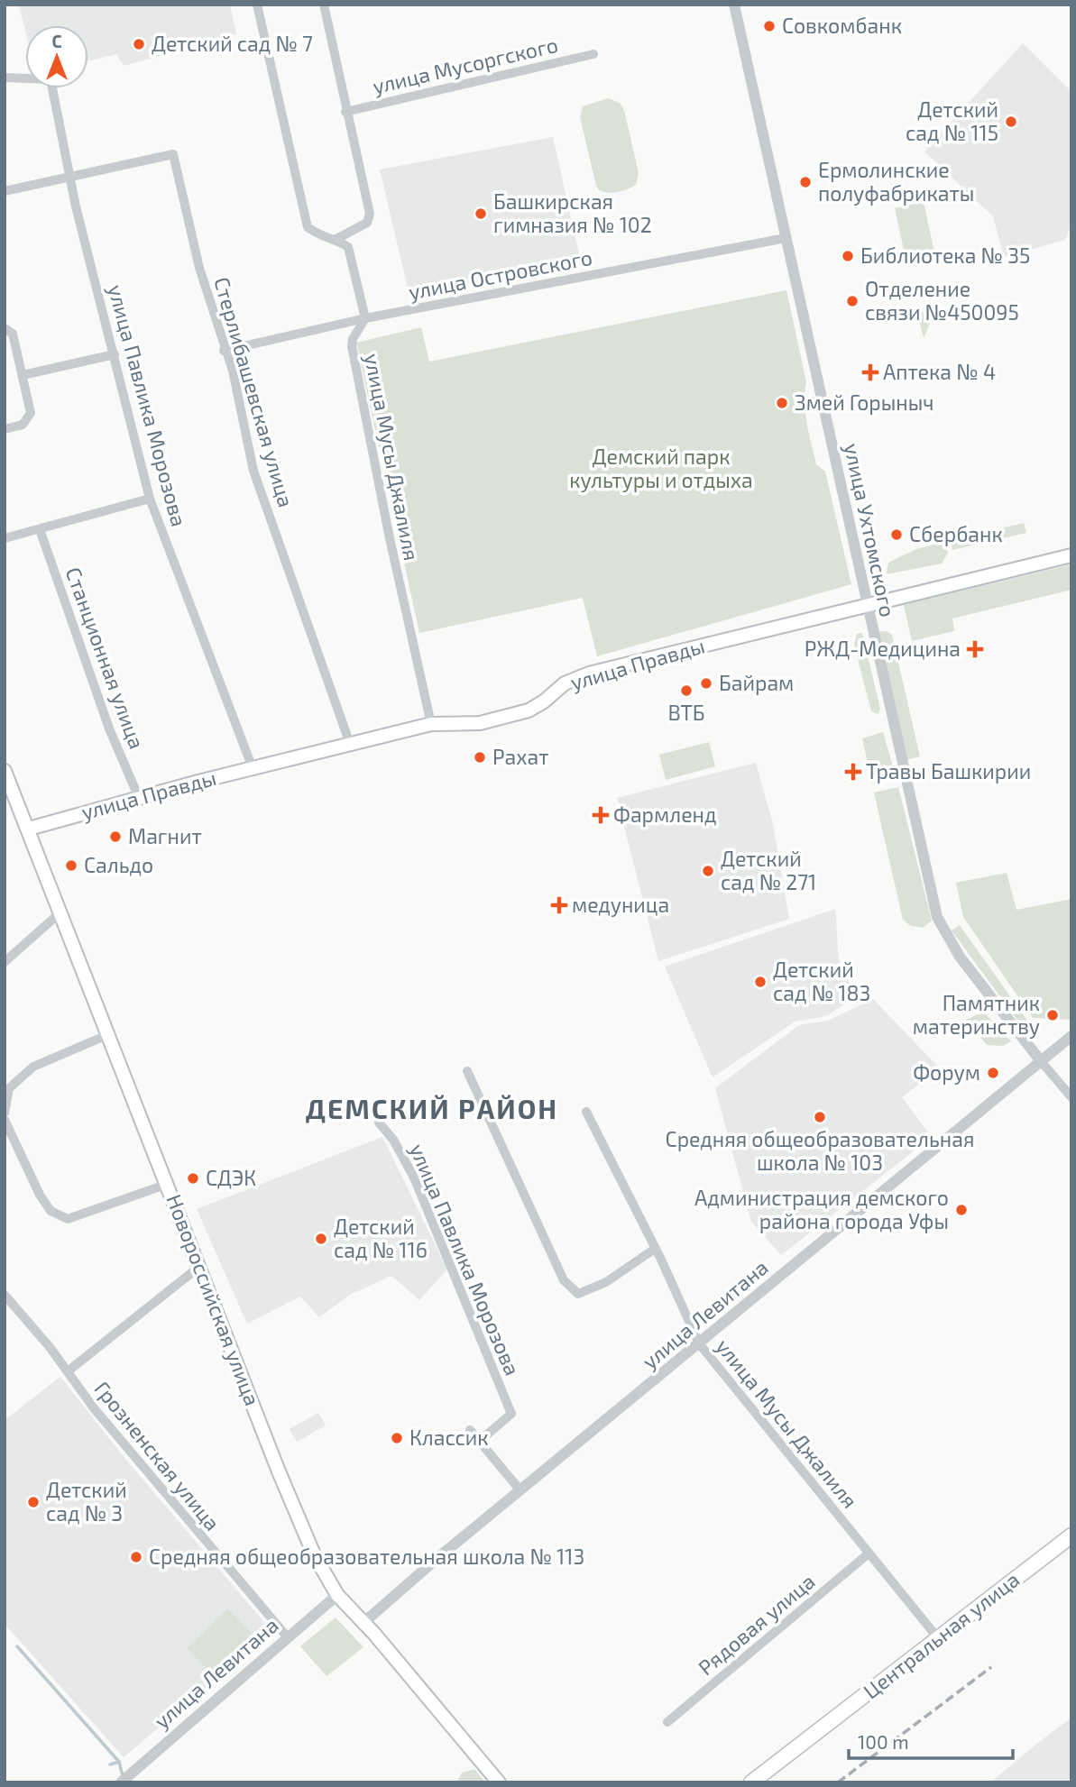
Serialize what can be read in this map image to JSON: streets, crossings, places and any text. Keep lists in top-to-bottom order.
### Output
{
  "streets": {
    "main road": ["улица Правды", "Новороссийская улица", "Центральная улица"],
    "street": [
      "улица Мусоргского",
      "улица Островского",
      "Стерлибашевская улица",
      "улица Павлика Морозова",
      "улица Мусы Джалиля",
      "улица Ухтомского",
      "Станционная улица",
      "улица Левитана",
      "Грозненская улица",
      "Рядовая улица"
    ]
  },
  "crossings": [
    ["улица Островского", "Стерлибашевская улица"],
    ["улица Островского", "улица Мусы Джалиля"],
    ["улица Островского", "улица Ухтомского"],
    ["Стерлибашевская улица", "улица Павлика Морозова"],
    ["Стерлибашевская улица", "улица Правды"],
    ["улица Павлика Морозова", "улица Правды"],
    ["улица Мусы Джалиля", "улица Правды"],
    ["улица Мусы Джалиля", "улица Левитана"],
    ["улица Мусы Джалиля", "Рядовая улица"],
    ["улица Мусы Джалиля", "Центральная улица"],
    ["улица Ухтомского", "улица Правды"],
    ["улица Ухтомского", "улица Левитана"],
    ["Станционная улица", "улица Правды"],
    ["улица Правды", "Новороссийская улица"],
    ["Новороссийская улица", "улица Левитана"],
    ["улица Левитана", "Грозненская улица"]
  ],
  "districts": ["ДЕМСКИЙ РАЙОН"],
  "parks": ["Демский парк культуры и отдыха"],
  "places": {
    "other": [
      "Совкомбанк",
      "Детский сад № 7",
      "Детский сад № 115",
      "Ермолинские полуфабрикаты",
      "Башкирская гимназия № 102",
      "Библиотека № 35",
      "Отделение связи №450095",
      "Змей Горыныч",
      "Сбербанк",
      "Байрам",
      "ВТБ",
      "Рахат",
      "Магнит",
      "Сальдо",
      "Детский сад № 271",
      "Детский сад № 183",
      "Памятник материнству",
      "Форум",
      "Средняя общеобразовательная школа № 103",
      "СДЭК",
      "Администрация демского района города Уфы",
      "Детский сад № 116",
      "Классик",
      "Детский сад № 3",
      "Средняя общеобразовательная школа № 113"
    ],
    "health": [
      "Аптека № 4",
      "РЖД-Медицина",
      "Травы Башкирии",
      "Фармленд",
      "медуница"
    ]
  },
  "scale_bar": "100 m",
  "north": "top"
}
